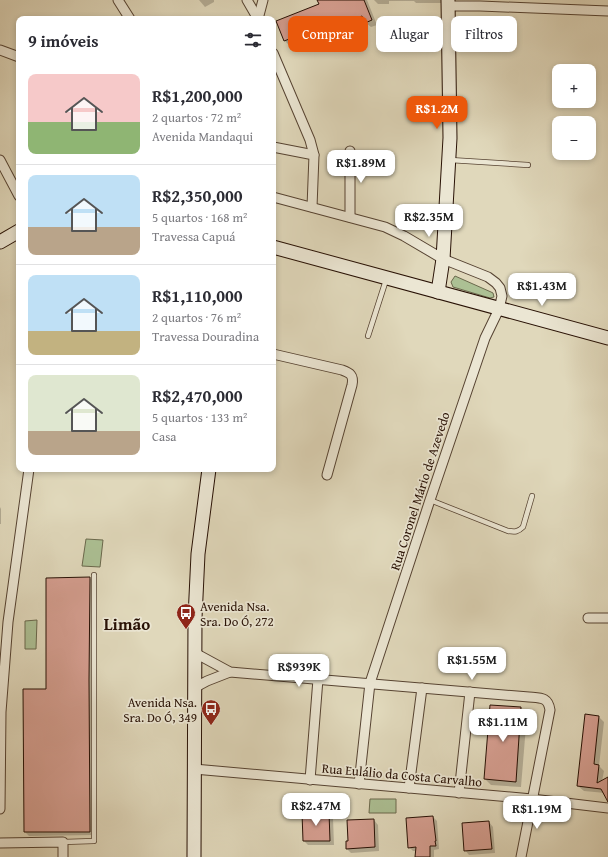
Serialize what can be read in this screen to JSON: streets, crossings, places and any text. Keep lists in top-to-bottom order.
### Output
{
  "streets": {
    "street": ["Rua Coronel Mário de Azevedo", "Rua Eulálio da Costa Carvalho"]
  },
  "crossings": [
    ["Rua Coronel Mário de Azevedo", "Rua Eulálio da Costa Carvalho"]
  ],
  "districts": ["Limão"],
  "places": {
    "bus stop": ["Avenida Nsa. Sra. Do Ó, 272", "Avenida Nsa. Sra. Do Ó, 349"]
  },
  "page": {
    "chip": ["Comprar", "Alugar", "Filtros"],
    "heading": "9 imóveis",
    "map_buttons": ["+", "−"],
    "list": [
      {
        "name": "R$1,200,000",
        "note": "2 quartos · 72 m² · Avenida Mandaqui"
      },
      {
        "name": "R$2,350,000",
        "note": "5 quartos · 168 m² · Travessa Capuá"
      },
      {
        "name": "R$1,110,000",
        "note": "2 quartos · 76 m² · Travessa Douradina"
      },
      {
        "name": "R$2,470,000",
        "note": "5 quartos · 133 m² · Casa"
      }
    ],
    "price": [
      "R$1.2M",
      "R$1.89M",
      "R$2.35M",
      "R$1.43M",
      "R$1.55M",
      "R$939K",
      "R$1.11M",
      "R$2.47M",
      "R$1.19M"
    ]
  }
}
